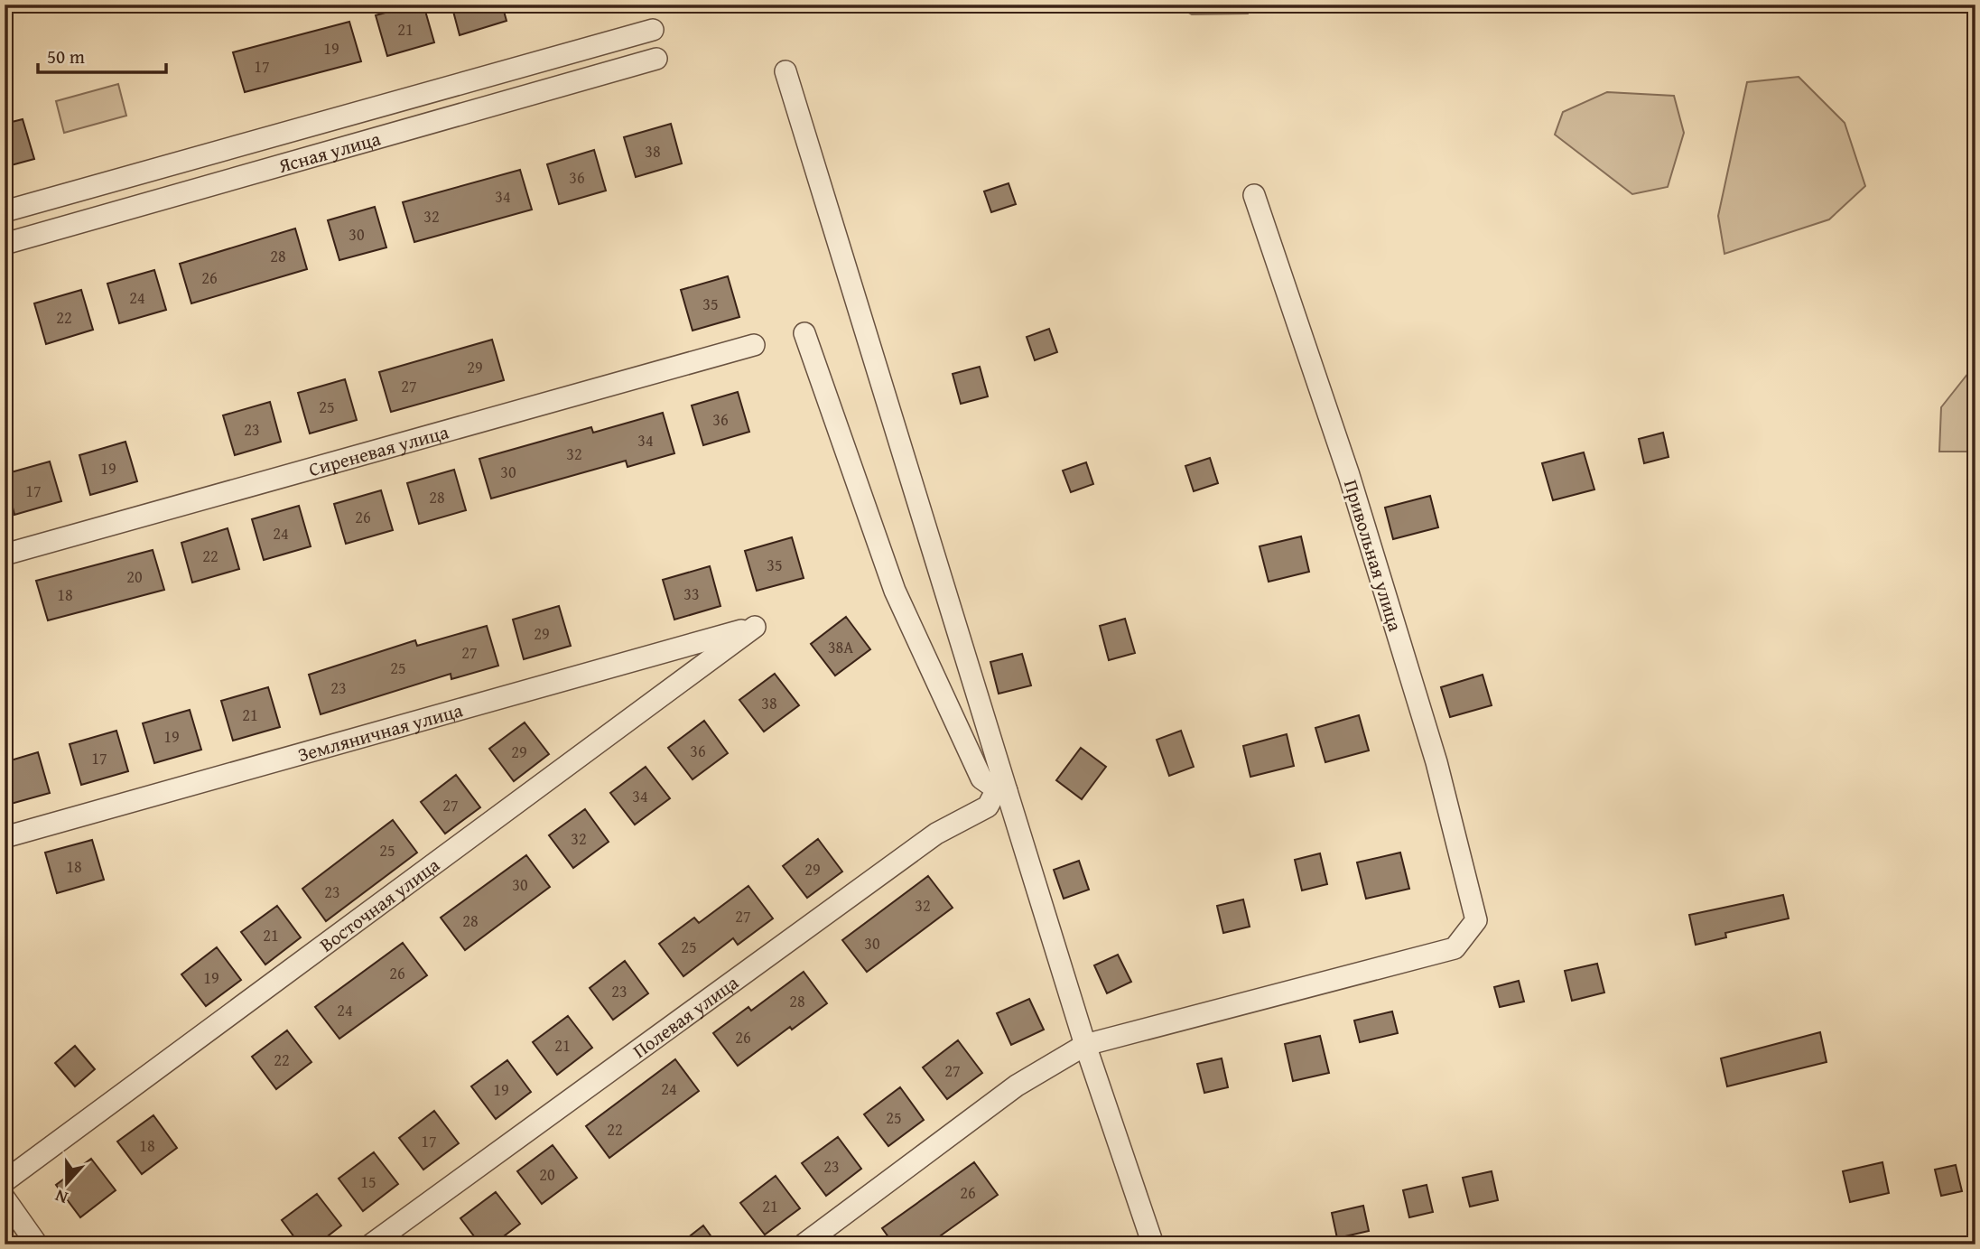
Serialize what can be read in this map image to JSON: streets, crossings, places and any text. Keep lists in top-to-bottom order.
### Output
{
  "streets": {
    "street": [
      "Ясная улица",
      "Сиреневая улица",
      "Привольная улица",
      "Земляничная улица",
      "Восточная улица",
      "Полевая улица"
    ]
  },
  "crossings": [
    ["Земляничная улица", "Восточная улица"]
  ],
  "house_numbers": [
    "21",
    "19",
    "17",
    "38",
    "36",
    "34",
    "32",
    "30",
    "28",
    "26",
    "24",
    "35",
    "22",
    "29",
    "27",
    "25",
    "36",
    "23",
    "34",
    "32",
    "19",
    "30",
    "17",
    "28",
    "26",
    "24",
    "22",
    "35",
    "20",
    "33",
    "18",
    "29",
    "38А",
    "27",
    "25",
    "23",
    "38",
    "21",
    "19",
    "36",
    "29",
    "17",
    "34",
    "27",
    "32",
    "25",
    "18",
    "29",
    "30",
    "23",
    "32",
    "27",
    "28",
    "21",
    "30",
    "25",
    "26",
    "19",
    "23",
    "28",
    "24",
    "26",
    "21",
    "22",
    "27",
    "24",
    "19",
    "25",
    "22",
    "17",
    "18",
    "23",
    "20",
    "15",
    "26",
    "21"
  ],
  "scale_bar": "50 m",
  "north": "bottom"
}
